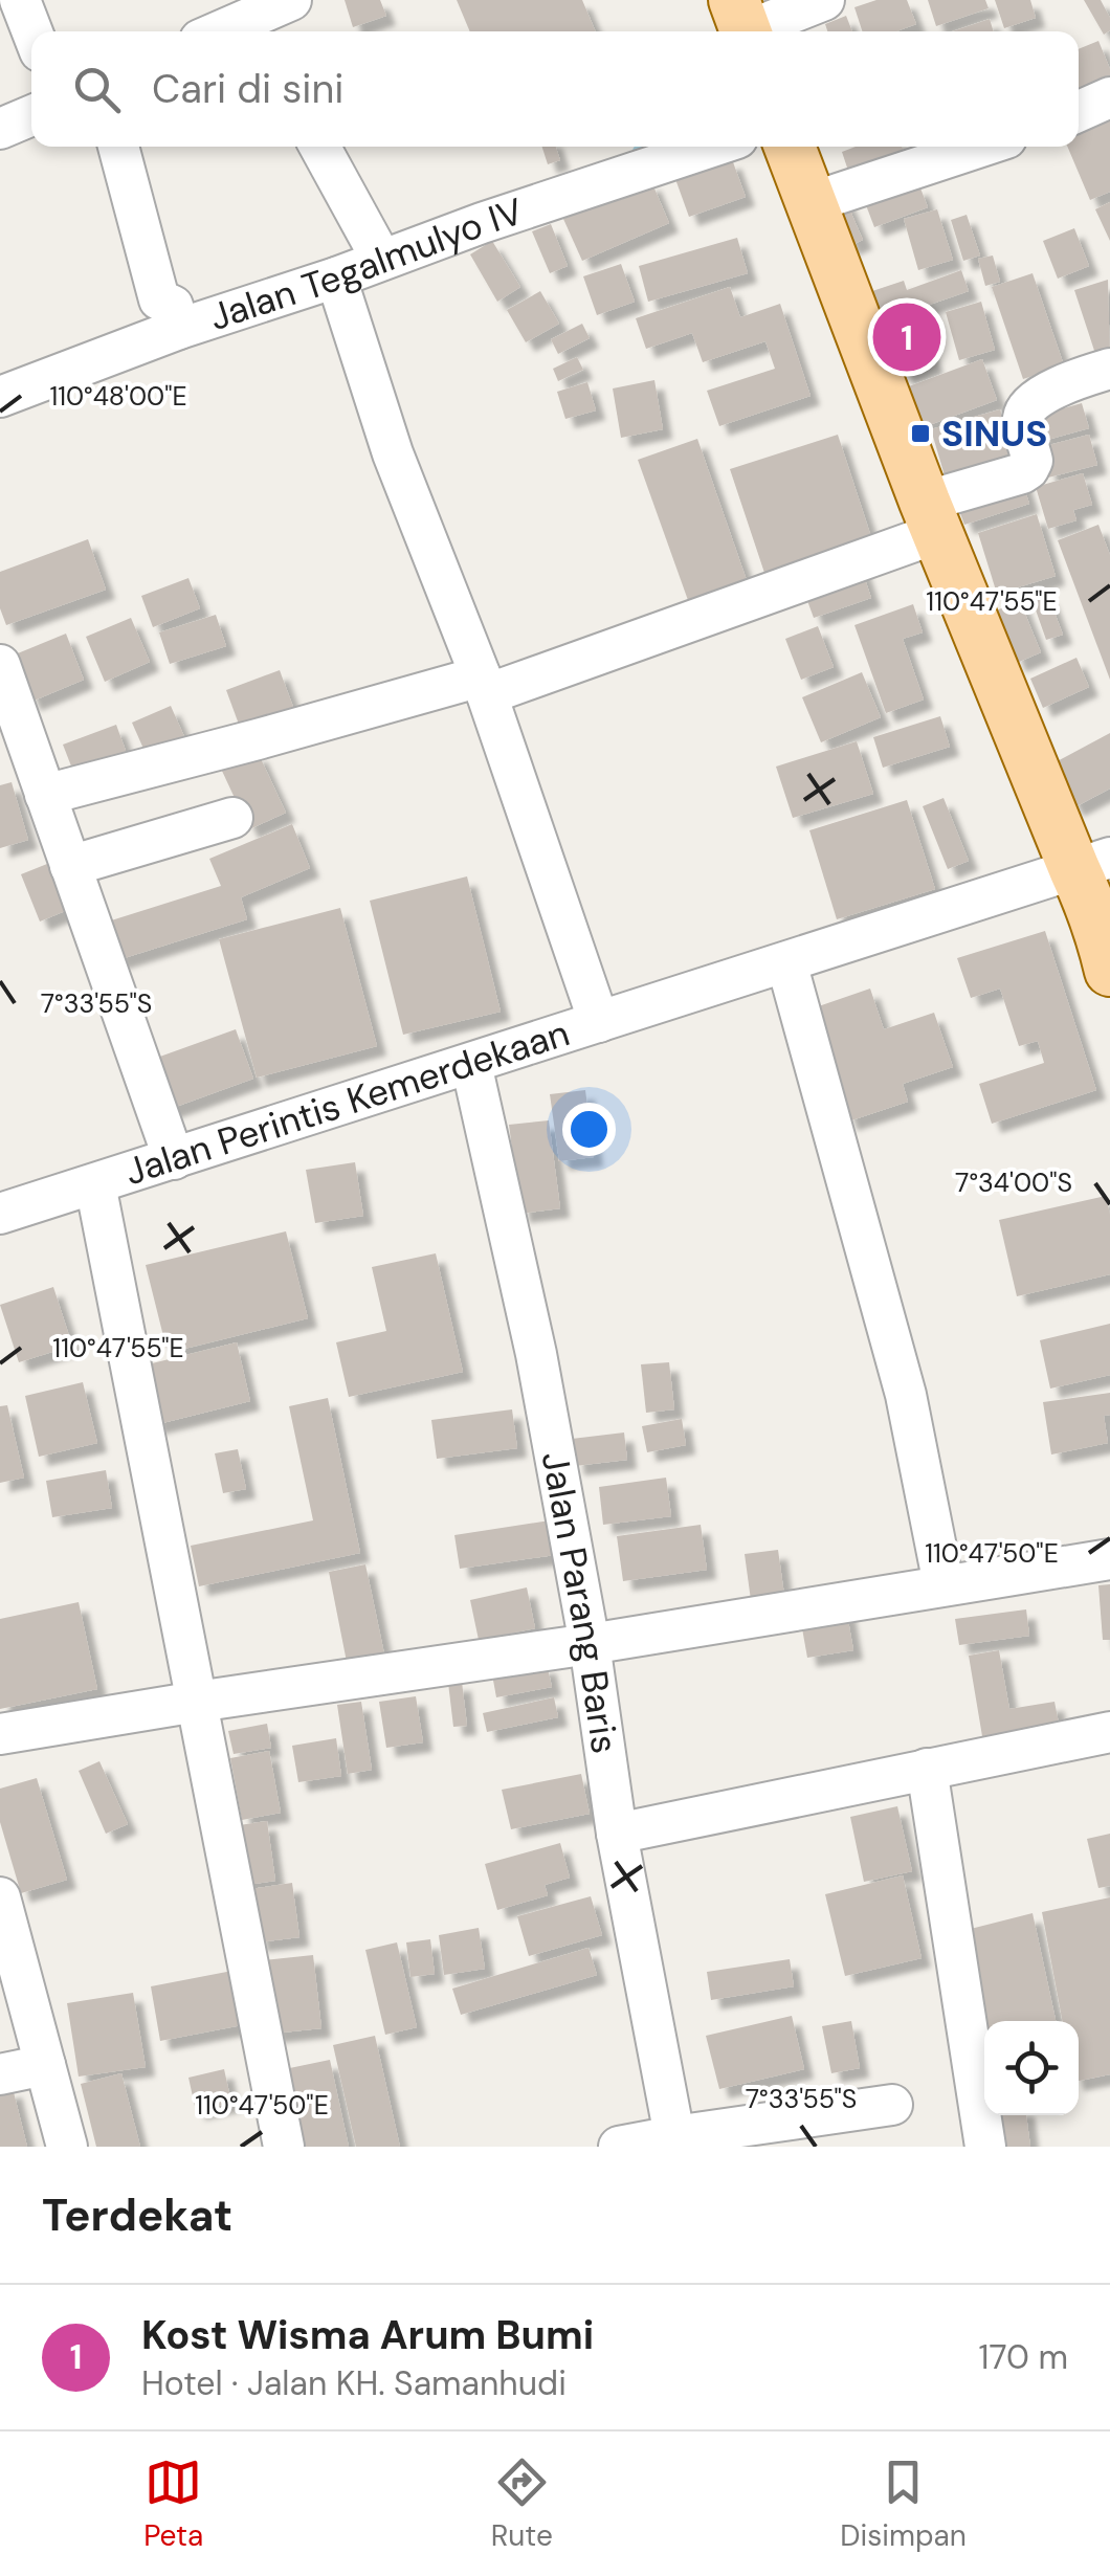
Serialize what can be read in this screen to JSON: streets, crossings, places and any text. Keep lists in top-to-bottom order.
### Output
{
  "streets": {
    "street": ["Jalan Tegalmulyo IV", "Jalan Perintis Kemerdekaan", "Jalan Parang Baris"]
  },
  "crossings": [
    ["Jalan Perintis Kemerdekaan", "Jalan Parang Baris"]
  ],
  "places": {
    "transit": ["SINUS"]
  },
  "page": {
    "search": "Cari di sini",
    "pins": "1",
    "heading": "Terdekat",
    "list": [
      {
        "mark": "1",
        "name": "Kost Wisma Arum Bumi",
        "note": "Hotel · Jalan KH. Samanhudi",
        "value": "170 m"
      }
    ],
    "nav": ["Peta", "Rute", "Disimpan"]
  },
  "coordinates": [
    "110°48'00\"E",
    "110°47'55\"E",
    "7°33'55\"S",
    "7°34'00\"S",
    "110°47'50\"E"
  ]
}
